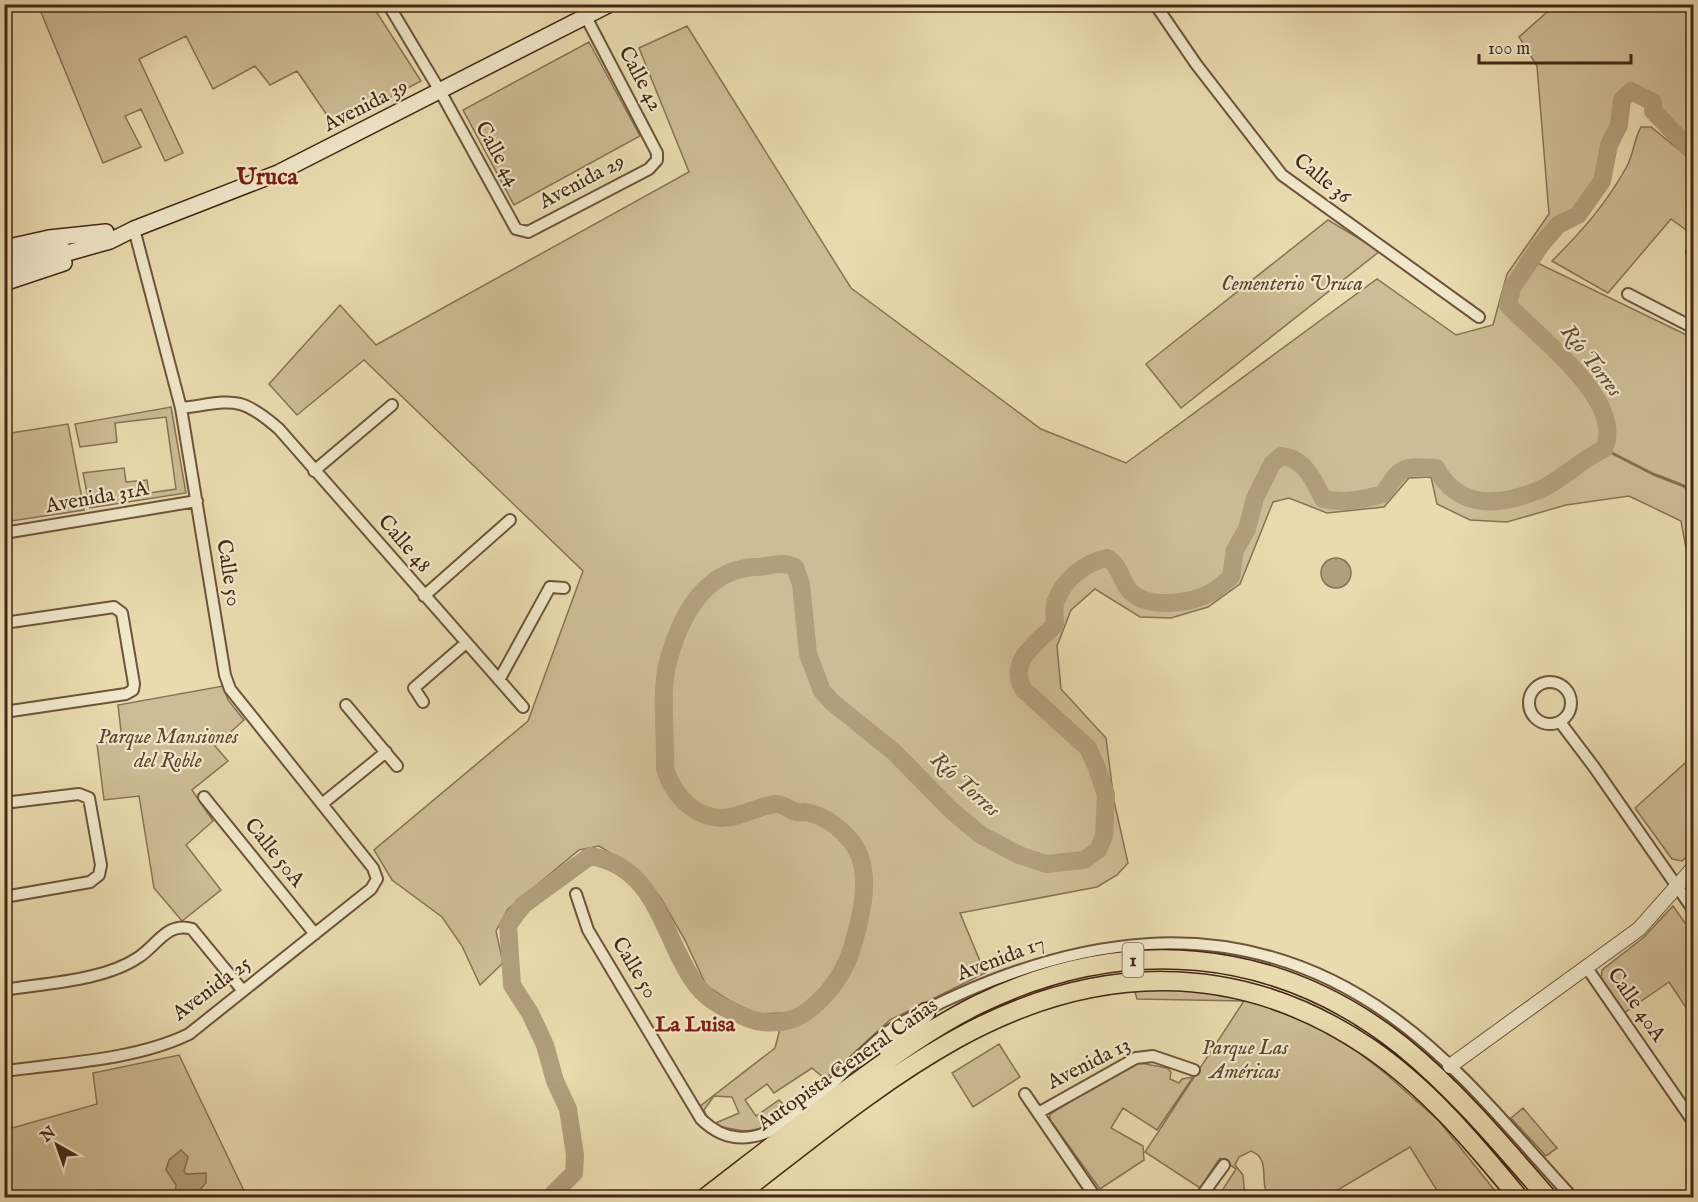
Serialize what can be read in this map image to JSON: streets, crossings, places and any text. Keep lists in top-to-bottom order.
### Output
{
  "streets": {
    "highway": ["1", "Autopista General Cañas"],
    "main road": ["Avenida 39"],
    "street": [
      "Calle 42",
      "Calle 44",
      "Calle 36",
      "Avenida 29",
      "Avenida 31A",
      "Calle 48",
      "Calle 50",
      "Calle 50A",
      "Avenida 17",
      "Avenida 25",
      "Calle 40A",
      "Avenida 13"
    ]
  },
  "crossings": [
    ["Calle 42", "Avenida 39"],
    ["Calle 42", "Avenida 29"],
    ["Avenida 39", "Calle 44"],
    ["Avenida 39", "Calle 50"],
    ["Calle 44", "Avenida 29"],
    ["Avenida 31A", "Calle 50"],
    ["Calle 48", "Calle 50"],
    ["Calle 50", "Avenida 17"],
    ["Calle 50", "Avenida 25"],
    ["Calle 50A", "Avenida 25"]
  ],
  "districts": ["Uruca", "La Luisa"],
  "water": ["Río Torres"],
  "parks": ["Cementerio Uruca", "Parque Mansiones del Roble", "Parque Las Américas"],
  "scale_bar": "100 m",
  "north": "top left"
}
